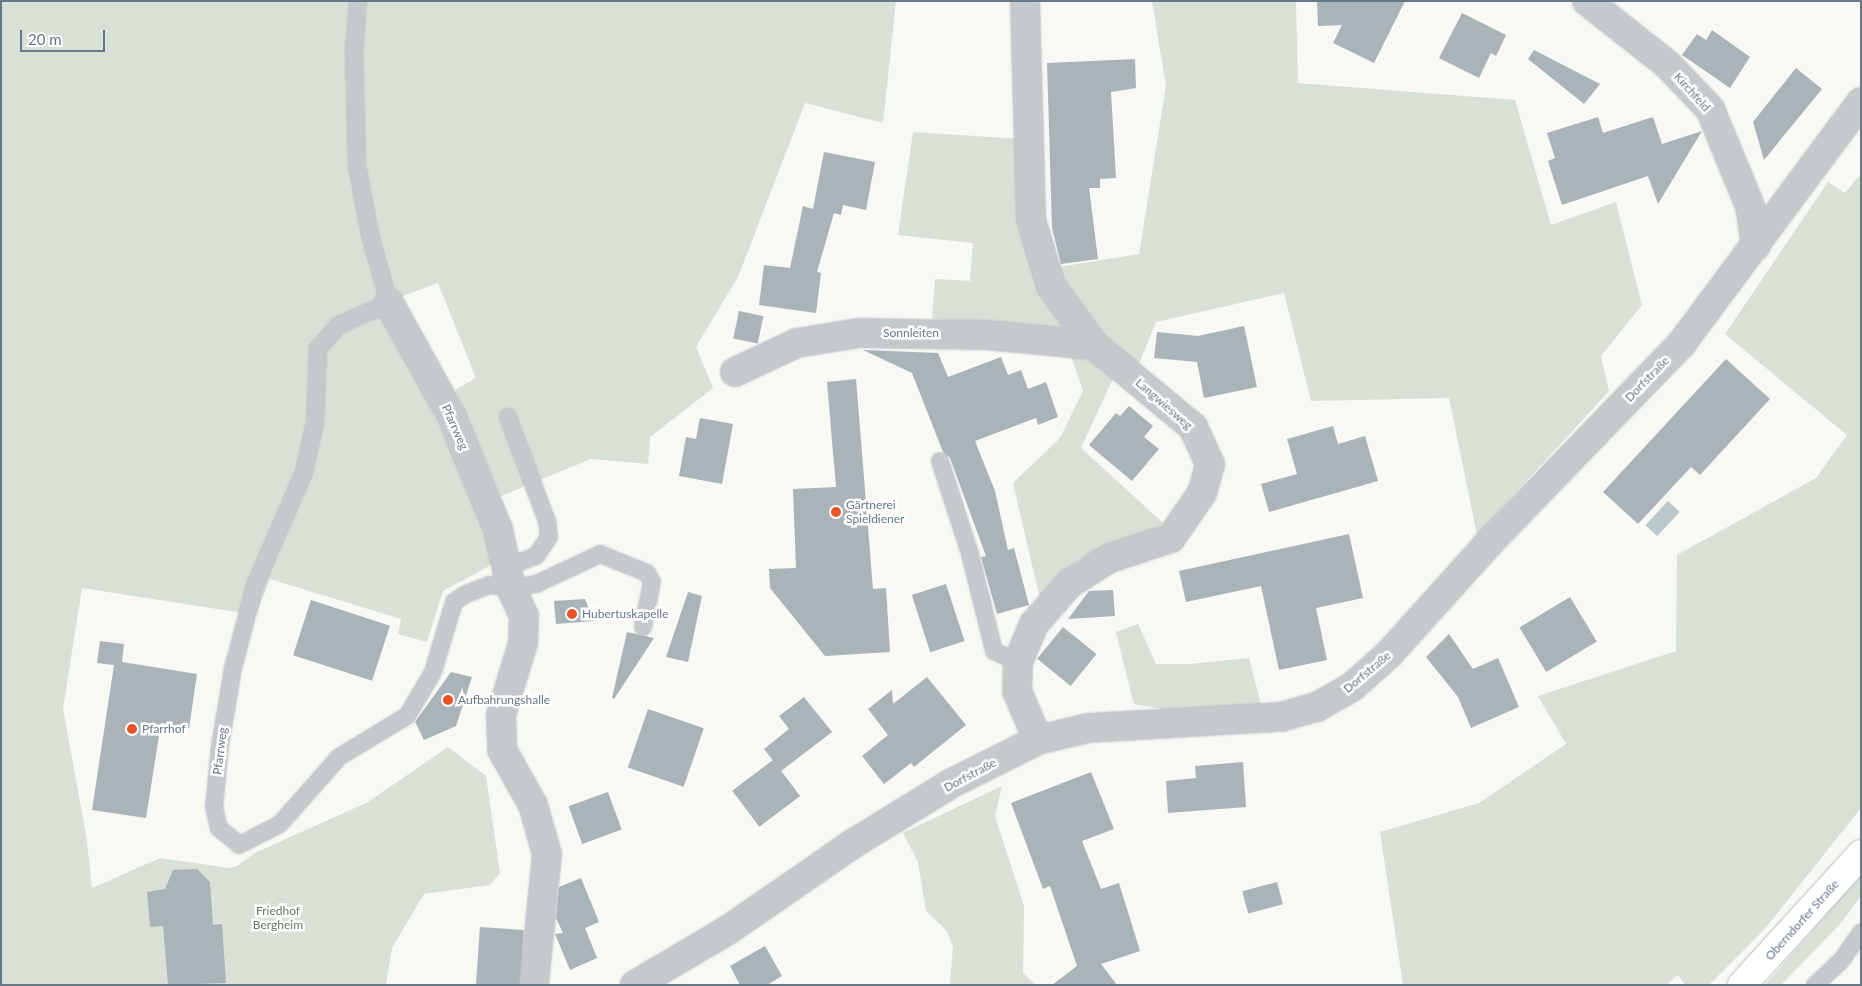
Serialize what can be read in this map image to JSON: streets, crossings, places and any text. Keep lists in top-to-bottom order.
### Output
{
  "streets": {
    "main road": ["Oberndorfer Straße"],
    "street": [
      "Kirchfeld",
      "Sonnleiten",
      "Dorfstraße",
      "Langwiesweg",
      "Pfarrweg"
    ]
  },
  "crossings": [
    ["Kirchfeld", "Dorfstraße"],
    ["Sonnleiten", "Langwiesweg"],
    ["Dorfstraße", "Langwiesweg"]
  ],
  "parks": ["Friedhof Bergheim"],
  "places": [
    "Gärtnerei Spieldiener",
    "Hubertuskapelle",
    "Aufbahrungshalle",
    "Pfarrhof"
  ],
  "scale_bar": "20 m"
}
